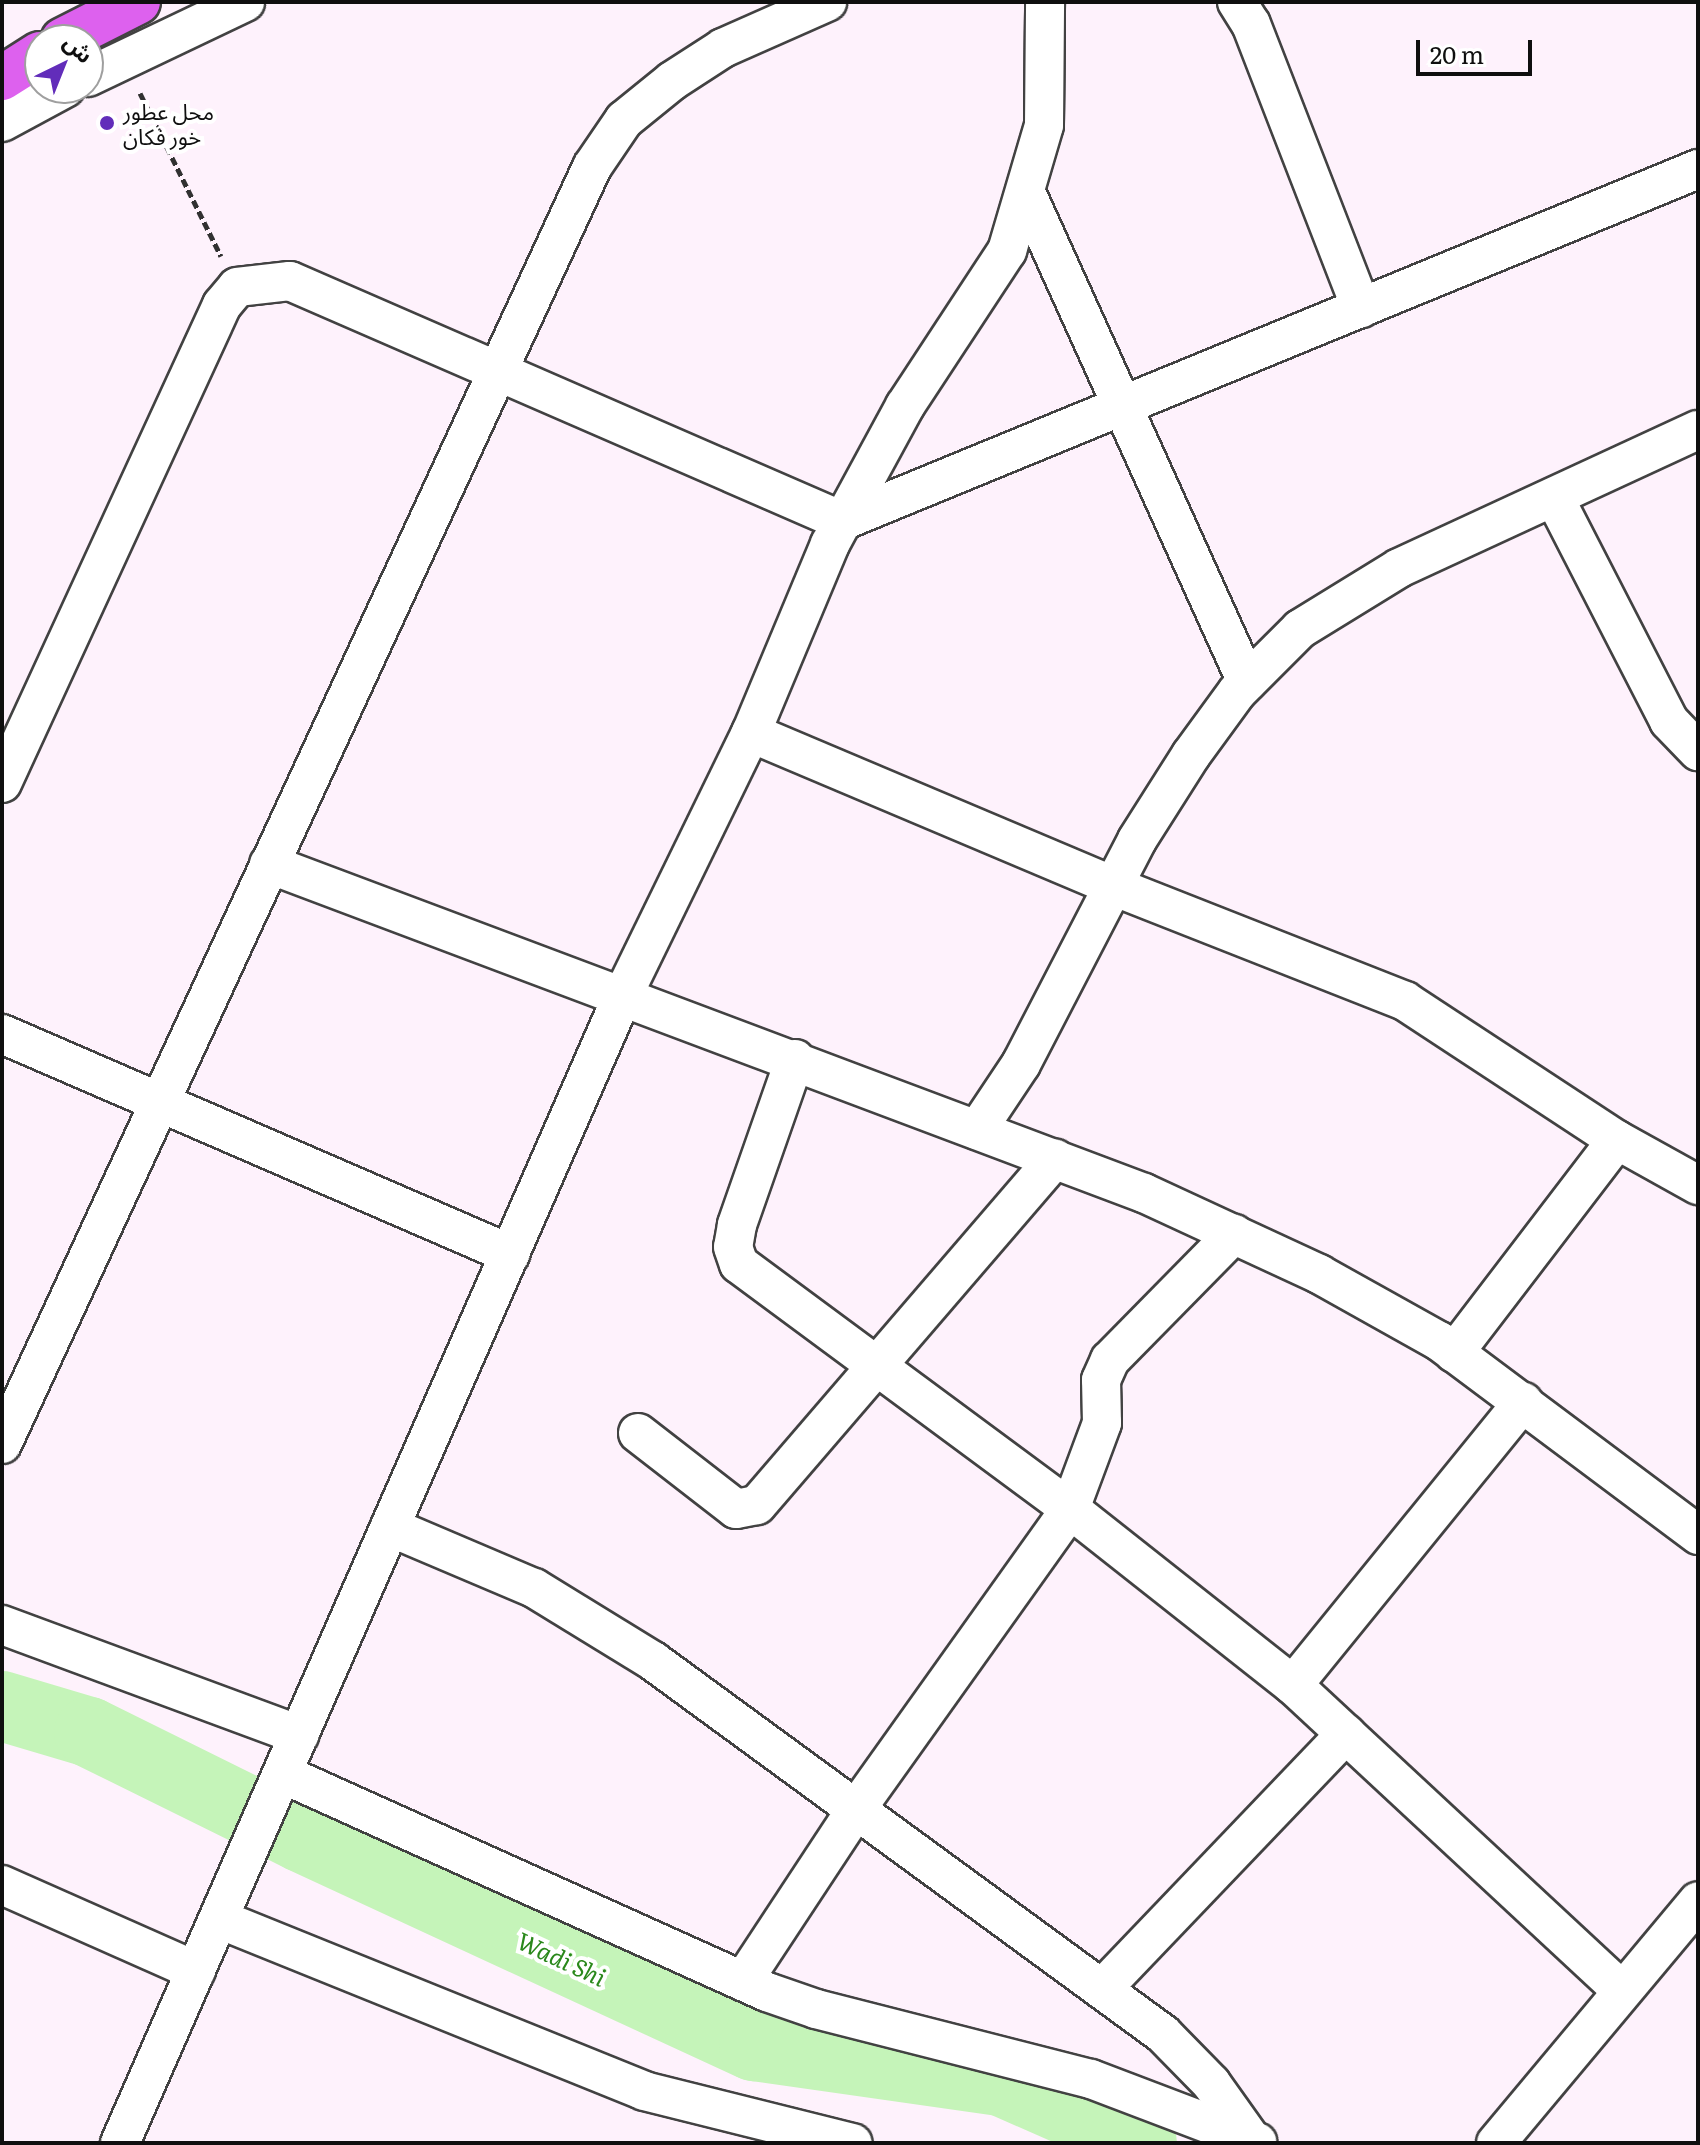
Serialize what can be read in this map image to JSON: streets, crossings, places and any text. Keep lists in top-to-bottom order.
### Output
{
  "water": ["Wadi Shi"],
  "places": ["محل عطور خور فكان"],
  "scale_bar": "20 m",
  "north": "top right"
}
